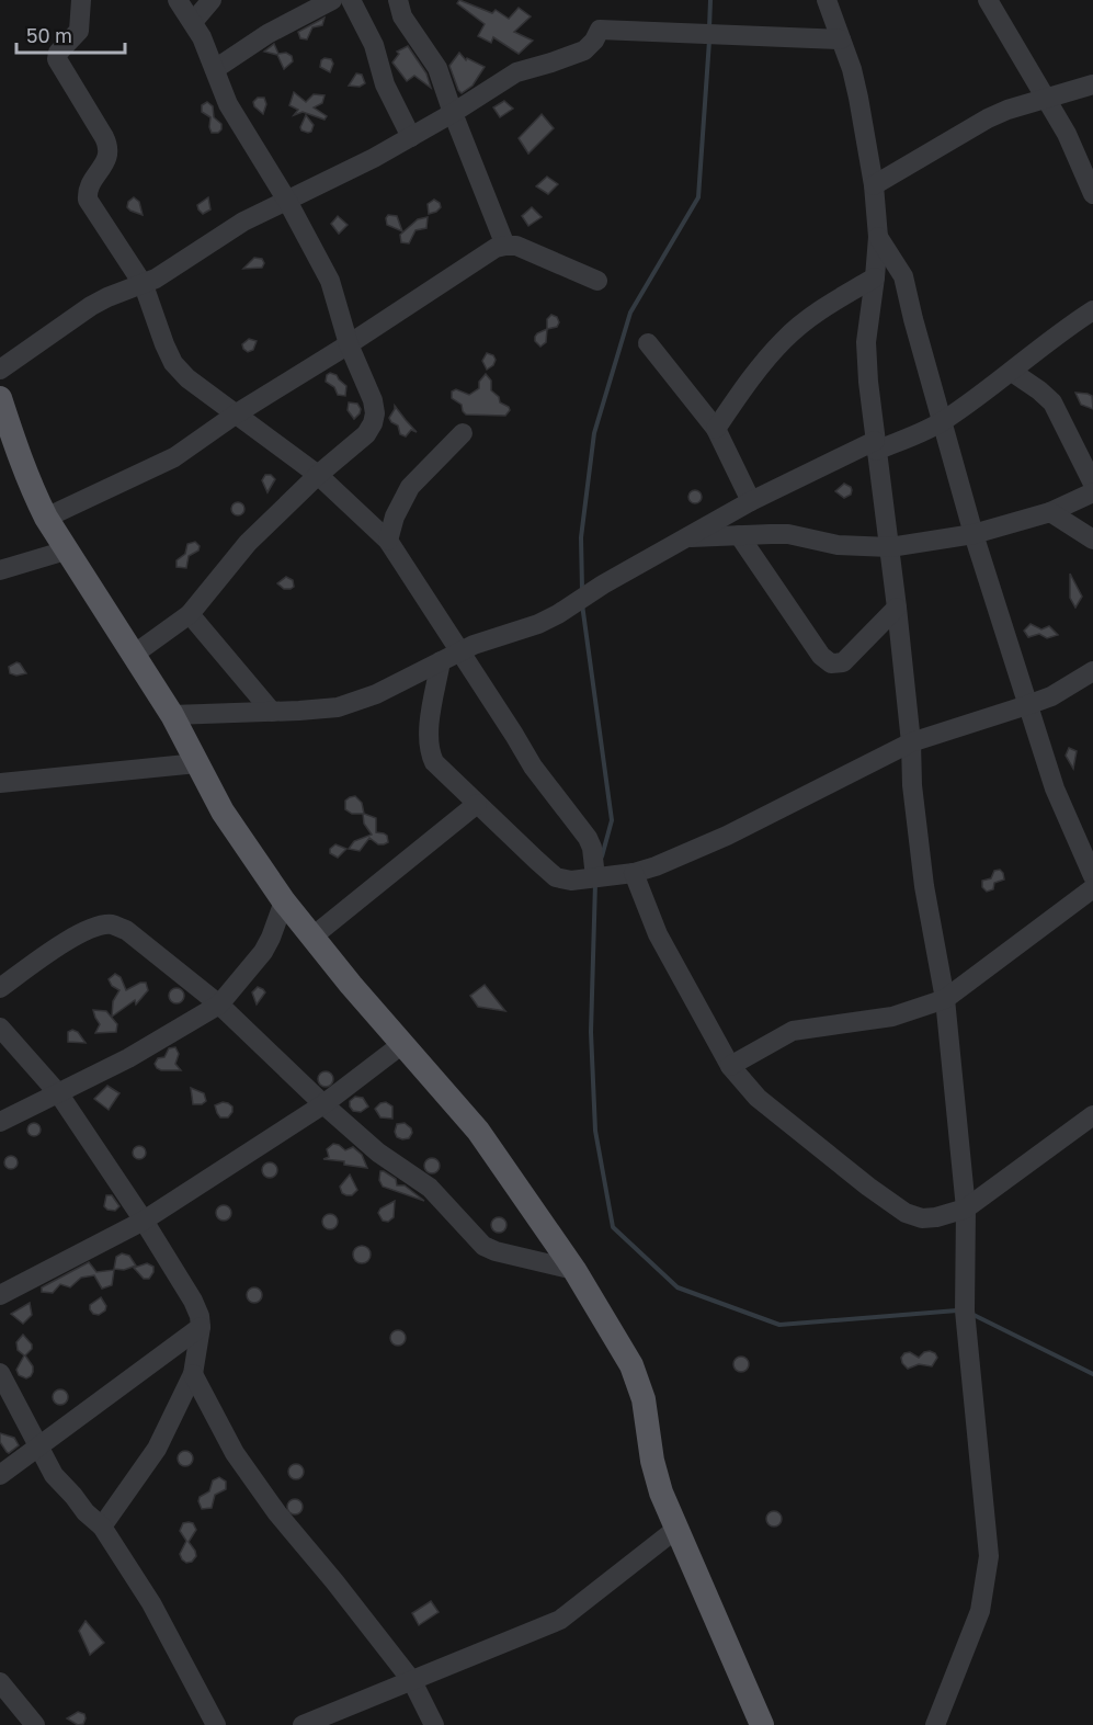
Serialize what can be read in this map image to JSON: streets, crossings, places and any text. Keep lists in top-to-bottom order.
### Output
{
  "scale_bar": "50 m"
}
